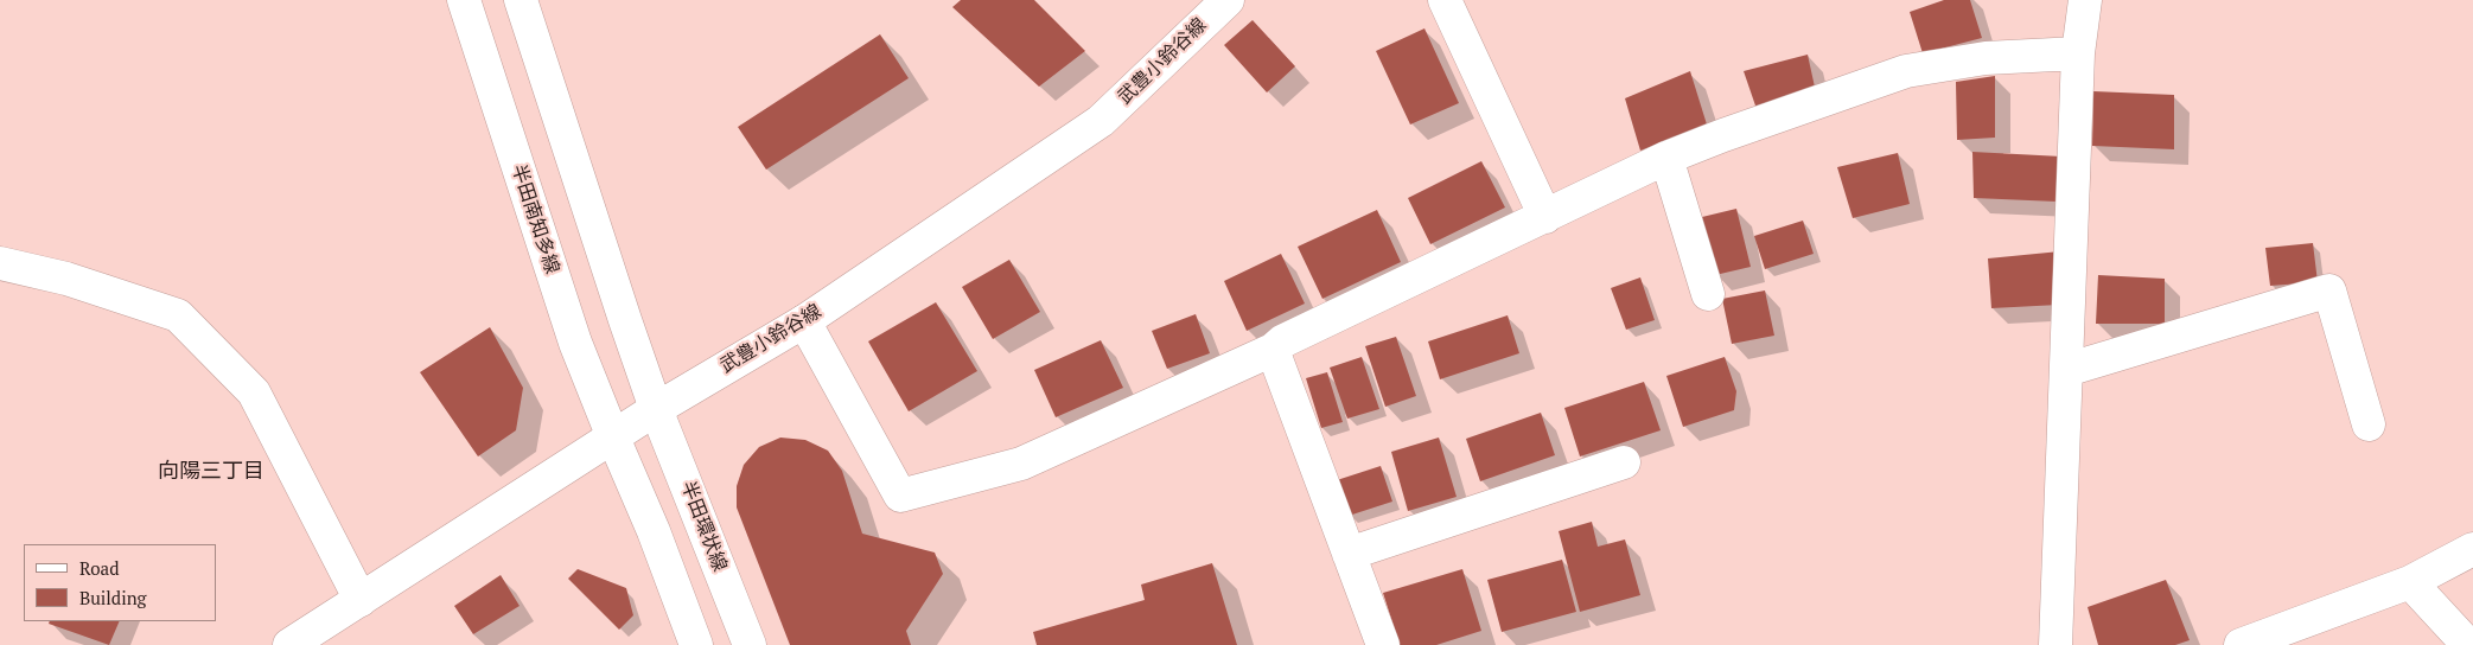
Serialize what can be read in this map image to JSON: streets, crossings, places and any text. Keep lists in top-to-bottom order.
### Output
{
  "streets": {
    "street": ["武豊小鈴谷線", "半田南知多線", "半田環状線"]
  },
  "crossings": [
    ["武豊小鈴谷線", "半田南知多線"],
    ["武豊小鈴谷線", "半田環状線"]
  ],
  "districts": ["向陽三丁目"],
  "legend": ["Road", "Building"]
}
